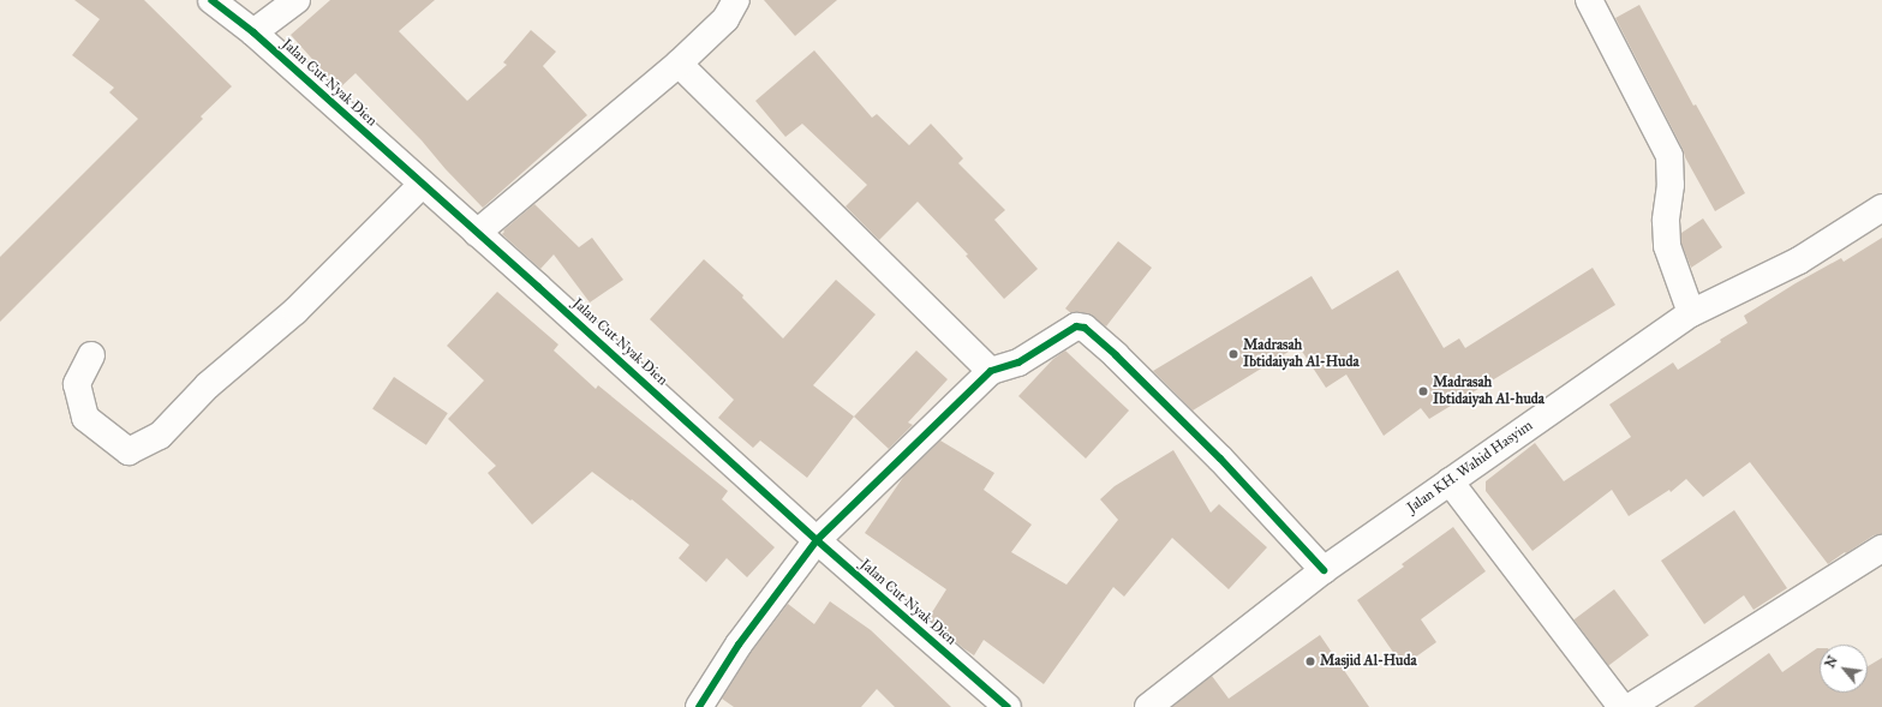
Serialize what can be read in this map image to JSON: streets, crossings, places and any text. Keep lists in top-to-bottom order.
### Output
{
  "streets": {
    "street": ["Jalan Cut Nyak Dien", "Jalan KH. Wahid Hasyim"]
  },
  "places": ["Madrasah Ibtidaiyah Al-Huda", "Madrasah Ibtidaiyah Al-huda", "Masjid Al-Huda"],
  "north": "top left"
}
